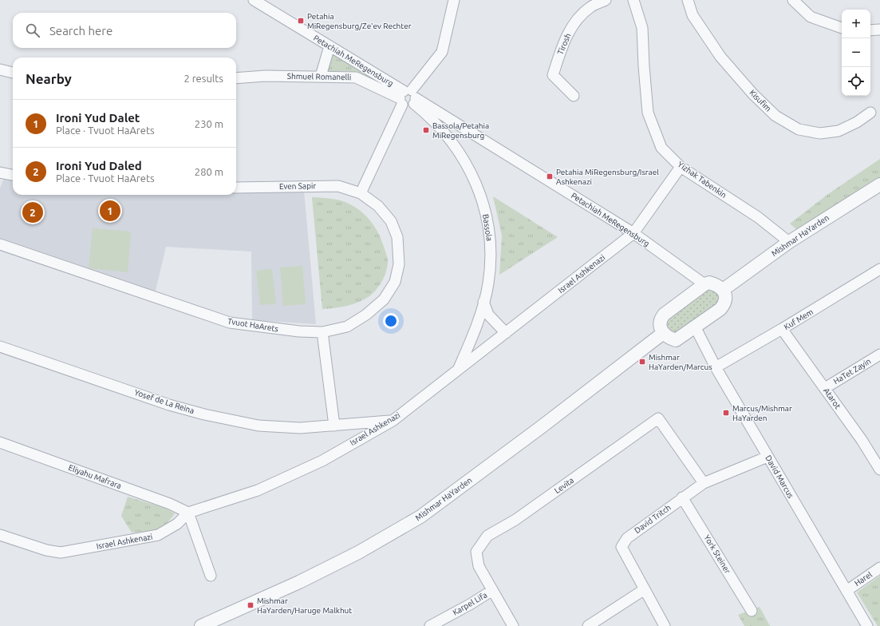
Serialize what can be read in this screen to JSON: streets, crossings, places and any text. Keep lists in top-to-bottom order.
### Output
{
  "streets": {
    "street": [
      "Tirosh",
      "Petachiah MeRegensburg",
      "Shmuel Romanelli",
      "Kisufim",
      "Yizhak Tabenkin",
      "Even Sapir",
      "Bassola",
      "Mishmar HaYarden",
      "Israel Ashkenazi",
      "Kuf Mem",
      "Tvuot HaArets",
      "HaTet Zayin",
      "Atarot",
      "Yosef de La Reina",
      "Eliyahu Mafrara",
      "David Marcus",
      "Levita",
      "David Tritch",
      "York Steiner",
      "Harel",
      "Karpel Lifa"
    ]
  },
  "crossings": [
    ["Petachiah MeRegensburg", "Shmuel Romanelli"],
    ["Petachiah MeRegensburg", "Bassola"],
    ["Petachiah MeRegensburg", "Israel Ashkenazi"],
    ["Shmuel Romanelli", "Bassola"],
    ["Yizhak Tabenkin", "Mishmar HaYarden"],
    ["Yizhak Tabenkin", "Israel Ashkenazi"],
    ["Even Sapir", "Tvuot HaArets"],
    ["Bassola", "Israel Ashkenazi"],
    ["Israel Ashkenazi", "Yosef de La Reina"],
    ["Israel Ashkenazi", "Eliyahu Mafrara"],
    ["Kuf Mem", "Atarot"],
    ["Kuf Mem", "David Marcus"],
    ["HaTet Zayin", "Atarot"],
    ["David Marcus", "David Tritch"],
    ["David Marcus", "Harel"],
    ["Levita", "David Tritch"],
    ["Levita", "Karpel Lifa"],
    ["David Tritch", "York Steiner"]
  ],
  "places": {
    "transit": [
      "Petahia MiRegensburg/Ze'ev Rechter",
      "Bassola/Petahia MiRegensburg",
      "Petahia MiRegensburg/Israel Ashkenazi",
      "Mishmar HaYarden/Marcus",
      "Marcus/Mishmar HaYarden",
      "Mishmar HaYarden/Haruge Malkhut"
    ]
  },
  "page": {
    "map_buttons": ["+", "−"],
    "search": "Search here",
    "heading": ["Nearby", "2 results"],
    "list": [
      {
        "mark": "1",
        "name": "Ironi Yud Dalet",
        "note": "Place · Tvuot HaArets",
        "value": "230 m"
      },
      {
        "mark": "2",
        "name": "Ironi Yud Daled",
        "note": "Place · Tvuot HaArets",
        "value": "280 m"
      }
    ],
    "pins": ["1", "2"]
  }
}
